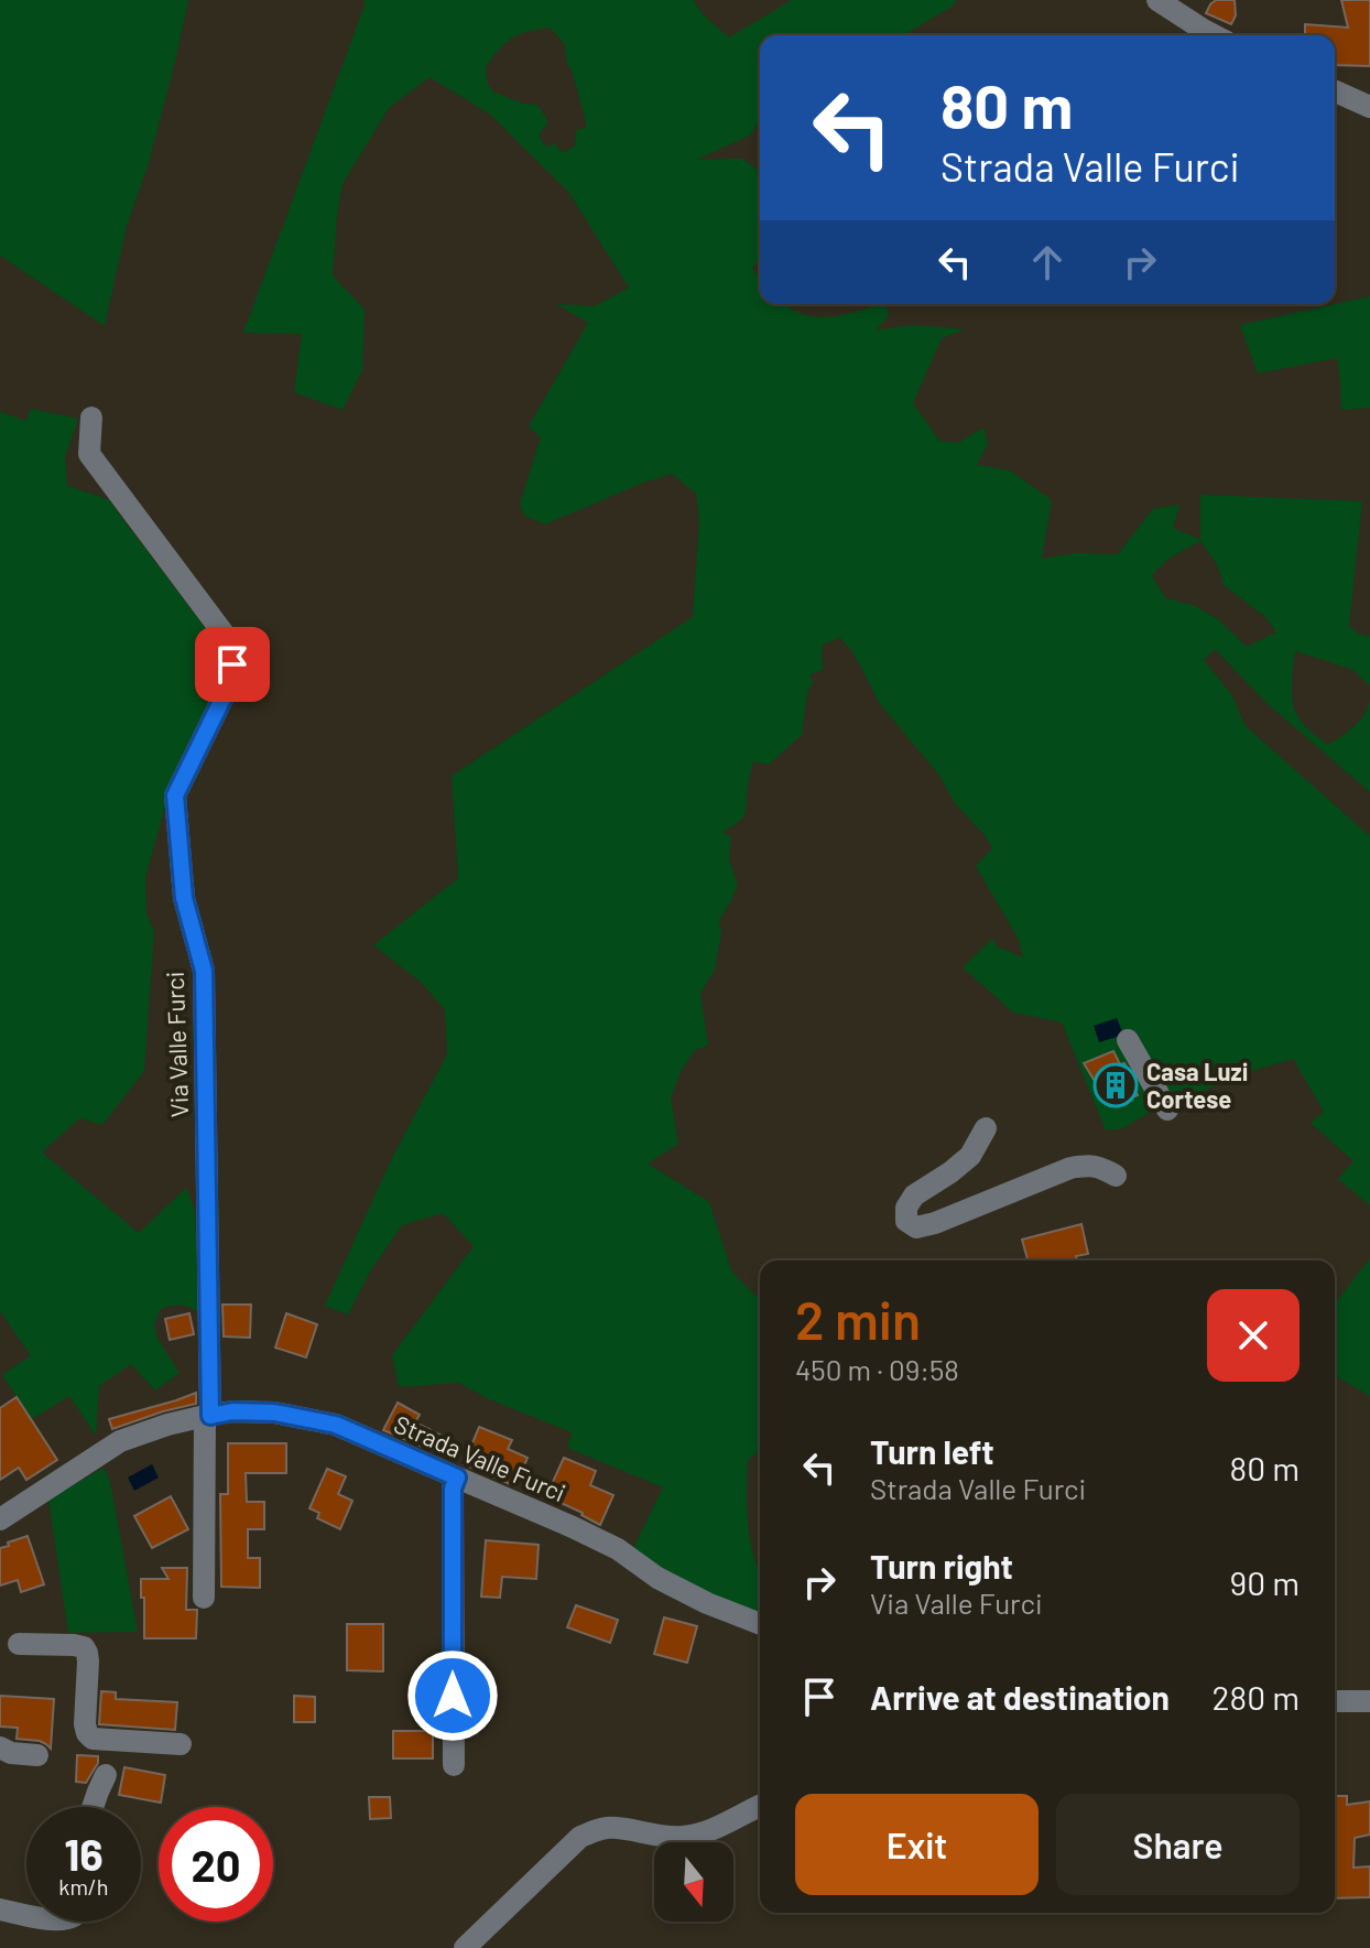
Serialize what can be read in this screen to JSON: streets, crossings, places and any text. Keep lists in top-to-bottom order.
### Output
{
  "streets": {
    "street": ["Via Valle Furci", "Strada Valle Furci"]
  },
  "crossings": [
    ["Via Valle Furci", "Strada Valle Furci"]
  ],
  "places": {
    "building": ["Casa Luzi Cortese"]
  },
  "north": "bottom",
  "page": {
    "turn": ["80 m", "Strada Valle Furci"],
    "heading": ["2 min", "450 m · 09:58"],
    "list": [
      {
        "name": "Turn left",
        "note": "Strada Valle Furci",
        "value": "80 m"
      },
      {
        "name": "Turn right",
        "note": "Via Valle Furci",
        "value": "90 m"
      },
      {
        "name": "Arrive at destination",
        "value": "280 m"
      }
    ],
    "buttons": ["Exit", "Share"],
    "speed": "16 km/h",
    "limit": "20"
  }
}
